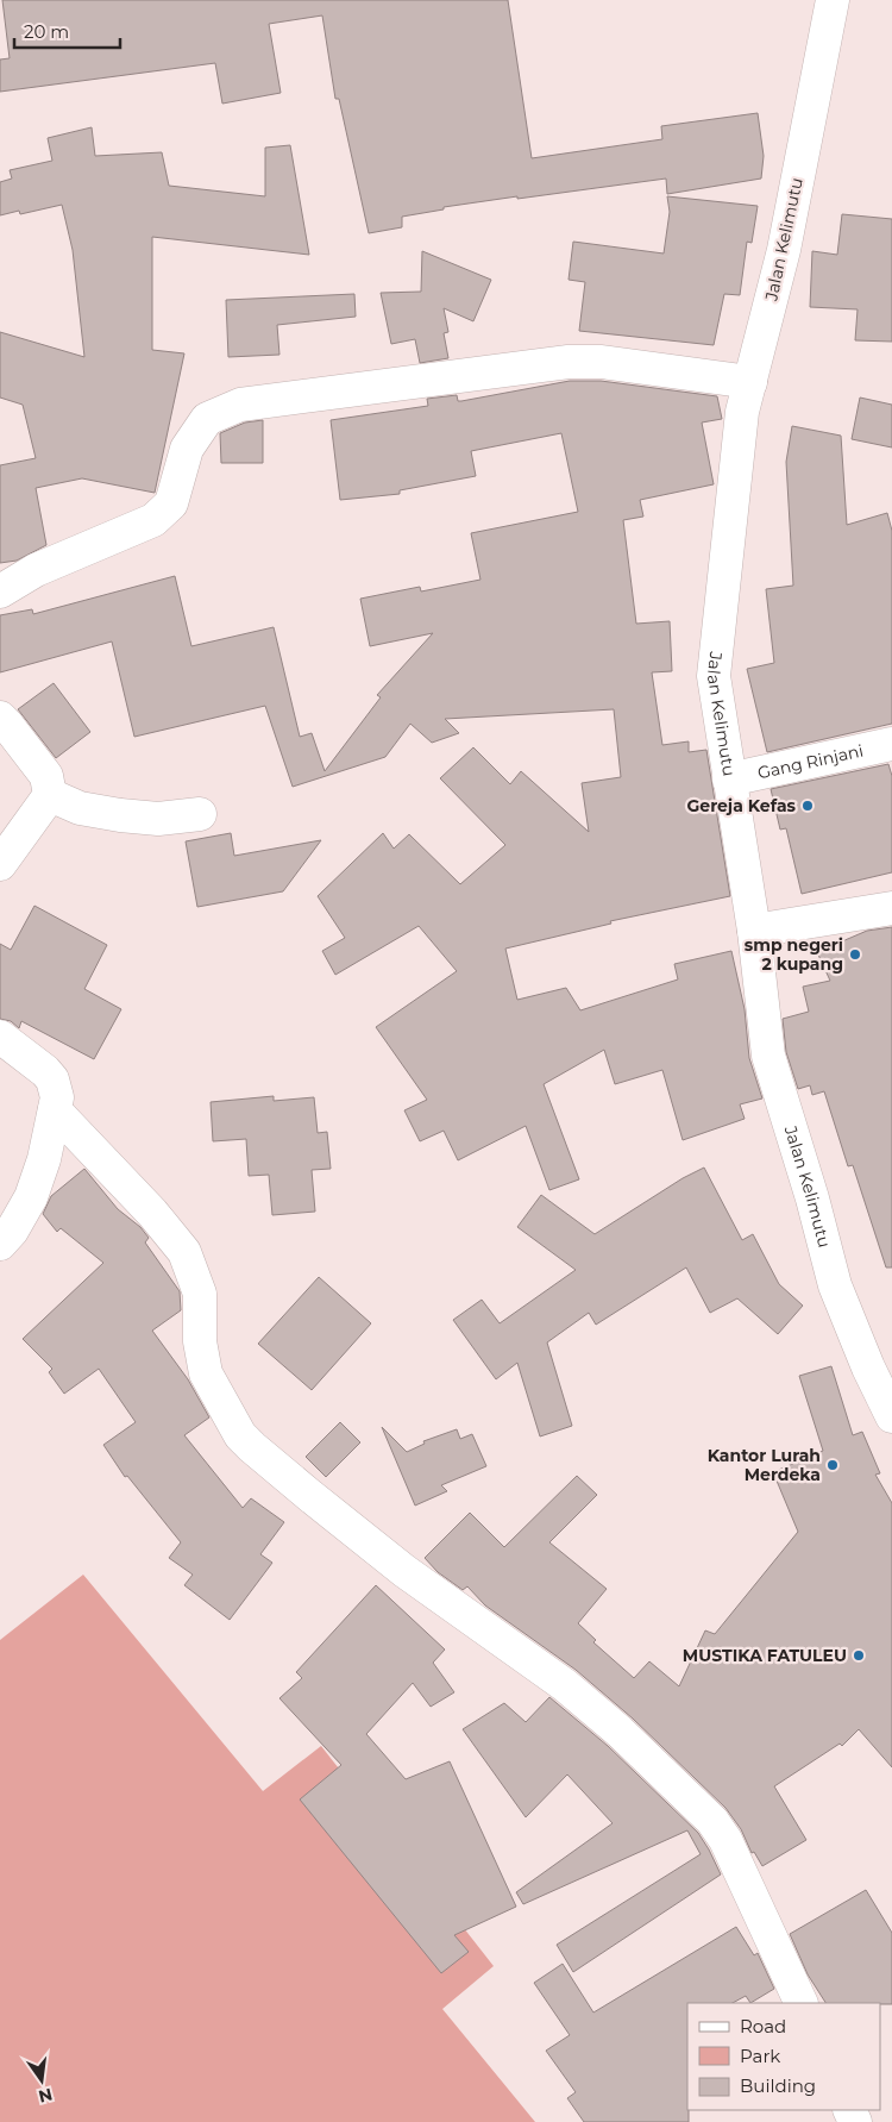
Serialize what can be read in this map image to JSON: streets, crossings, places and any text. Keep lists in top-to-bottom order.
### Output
{
  "streets": {
    "street": ["Jalan Kelimutu", "Gang Rinjani"]
  },
  "crossings": [
    ["Jalan Kelimutu", "Gang Rinjani"]
  ],
  "places": [
    "Gereja Kefas",
    "smp negeri 2 kupang",
    "Kantor Lurah Merdeka",
    "MUSTIKA FATULEU"
  ],
  "legend": ["Road", "Park", "Building"],
  "scale_bar": "20 m",
  "north": "bottom"
}
